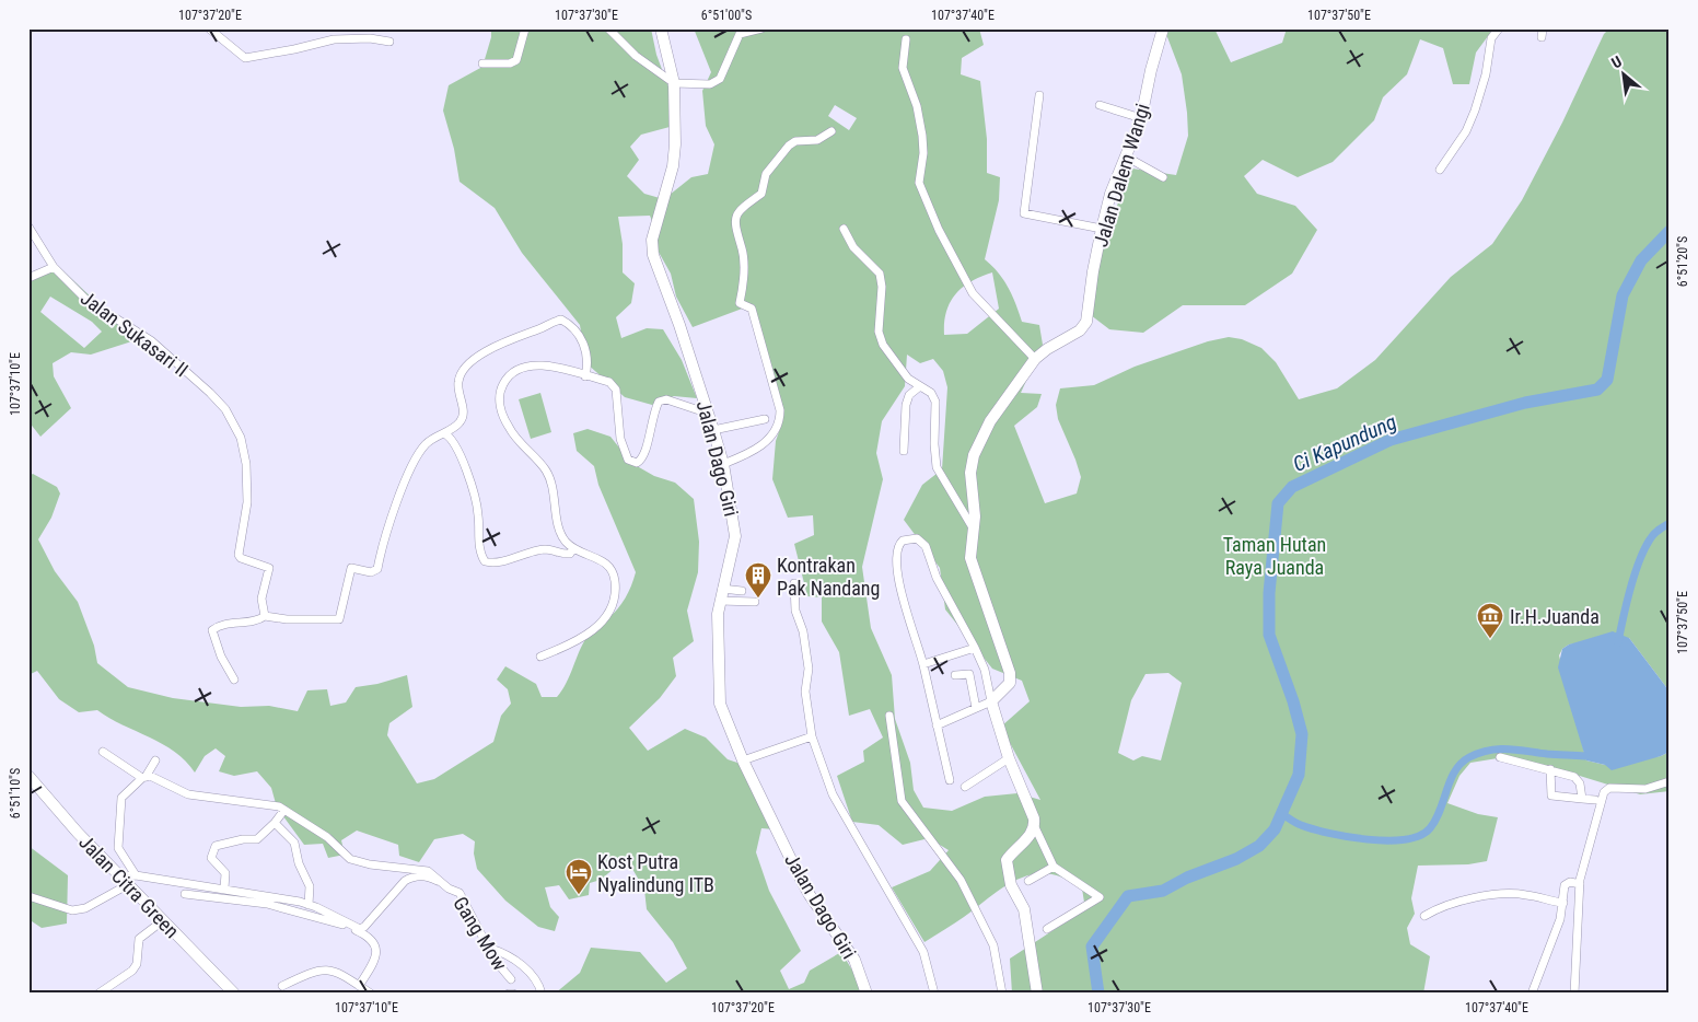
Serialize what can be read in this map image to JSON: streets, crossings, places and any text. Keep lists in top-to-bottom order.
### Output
{
  "streets": {
    "street": [
      "Jalan Dalem Wangi",
      "Jalan Sukasari II",
      "Jalan Dago Giri",
      "Jalan Citra Green",
      "Gang Mow"
    ]
  },
  "water": ["Ci Kapundung"],
  "parks": ["Taman Hutan Raya Juanda"],
  "places": {
    "building": ["Kontrakan Pak Nandang"],
    "museum": ["Ir.H.Juanda"],
    "hotel": ["Kost Putra Nyalindung ITB"]
  },
  "north": "top left",
  "coordinates": [
    "107°37'20\"E",
    "107°37'30\"E",
    "6°51'00\"S",
    "107°37'40\"E",
    "107°37'50\"E",
    "6°51'20\"S",
    "107°37'10\"E",
    "6°51'10\"S"
  ]
}
